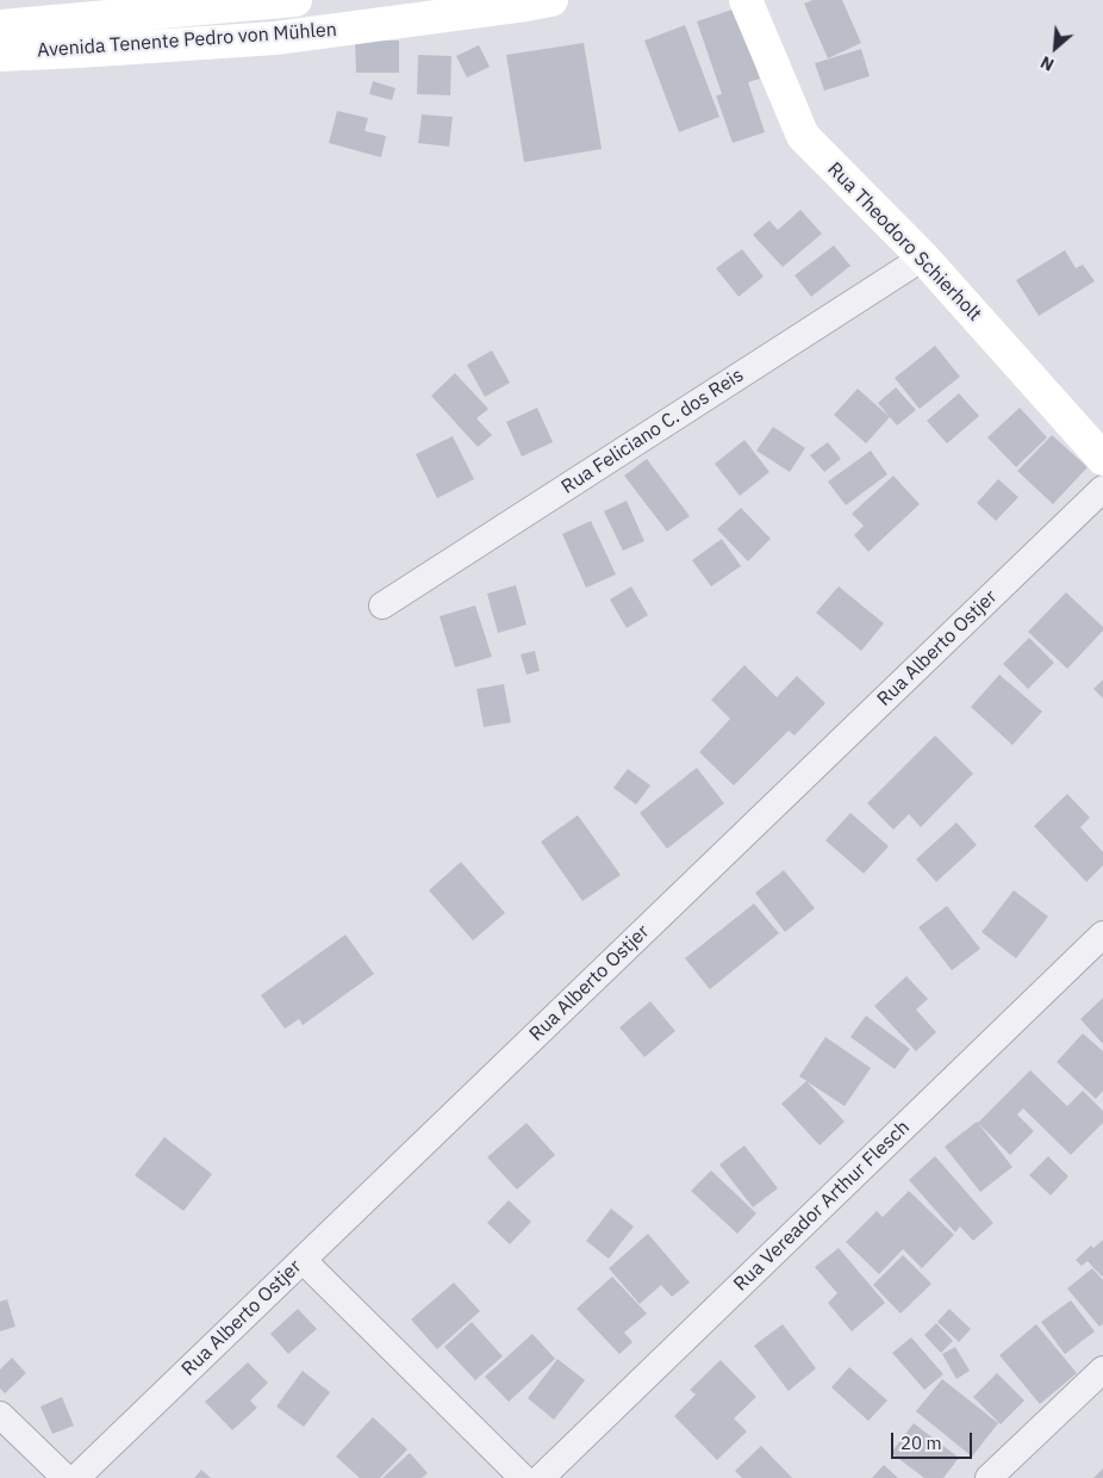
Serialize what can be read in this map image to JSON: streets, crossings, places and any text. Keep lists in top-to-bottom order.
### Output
{
  "streets": {
    "main road": ["Avenida Tenente Pedro von Mühlen", "Rua Theodoro Schierholt"],
    "street": ["Rua Feliciano C. dos Reis", "Rua Alberto Ostjer", "Rua Vereador Arthur Flesch"]
  },
  "crossings": [
    ["Rua Theodoro Schierholt", "Rua Feliciano C. dos Reis"]
  ],
  "scale_bar": "20 m",
  "north": "bottom left"
}
